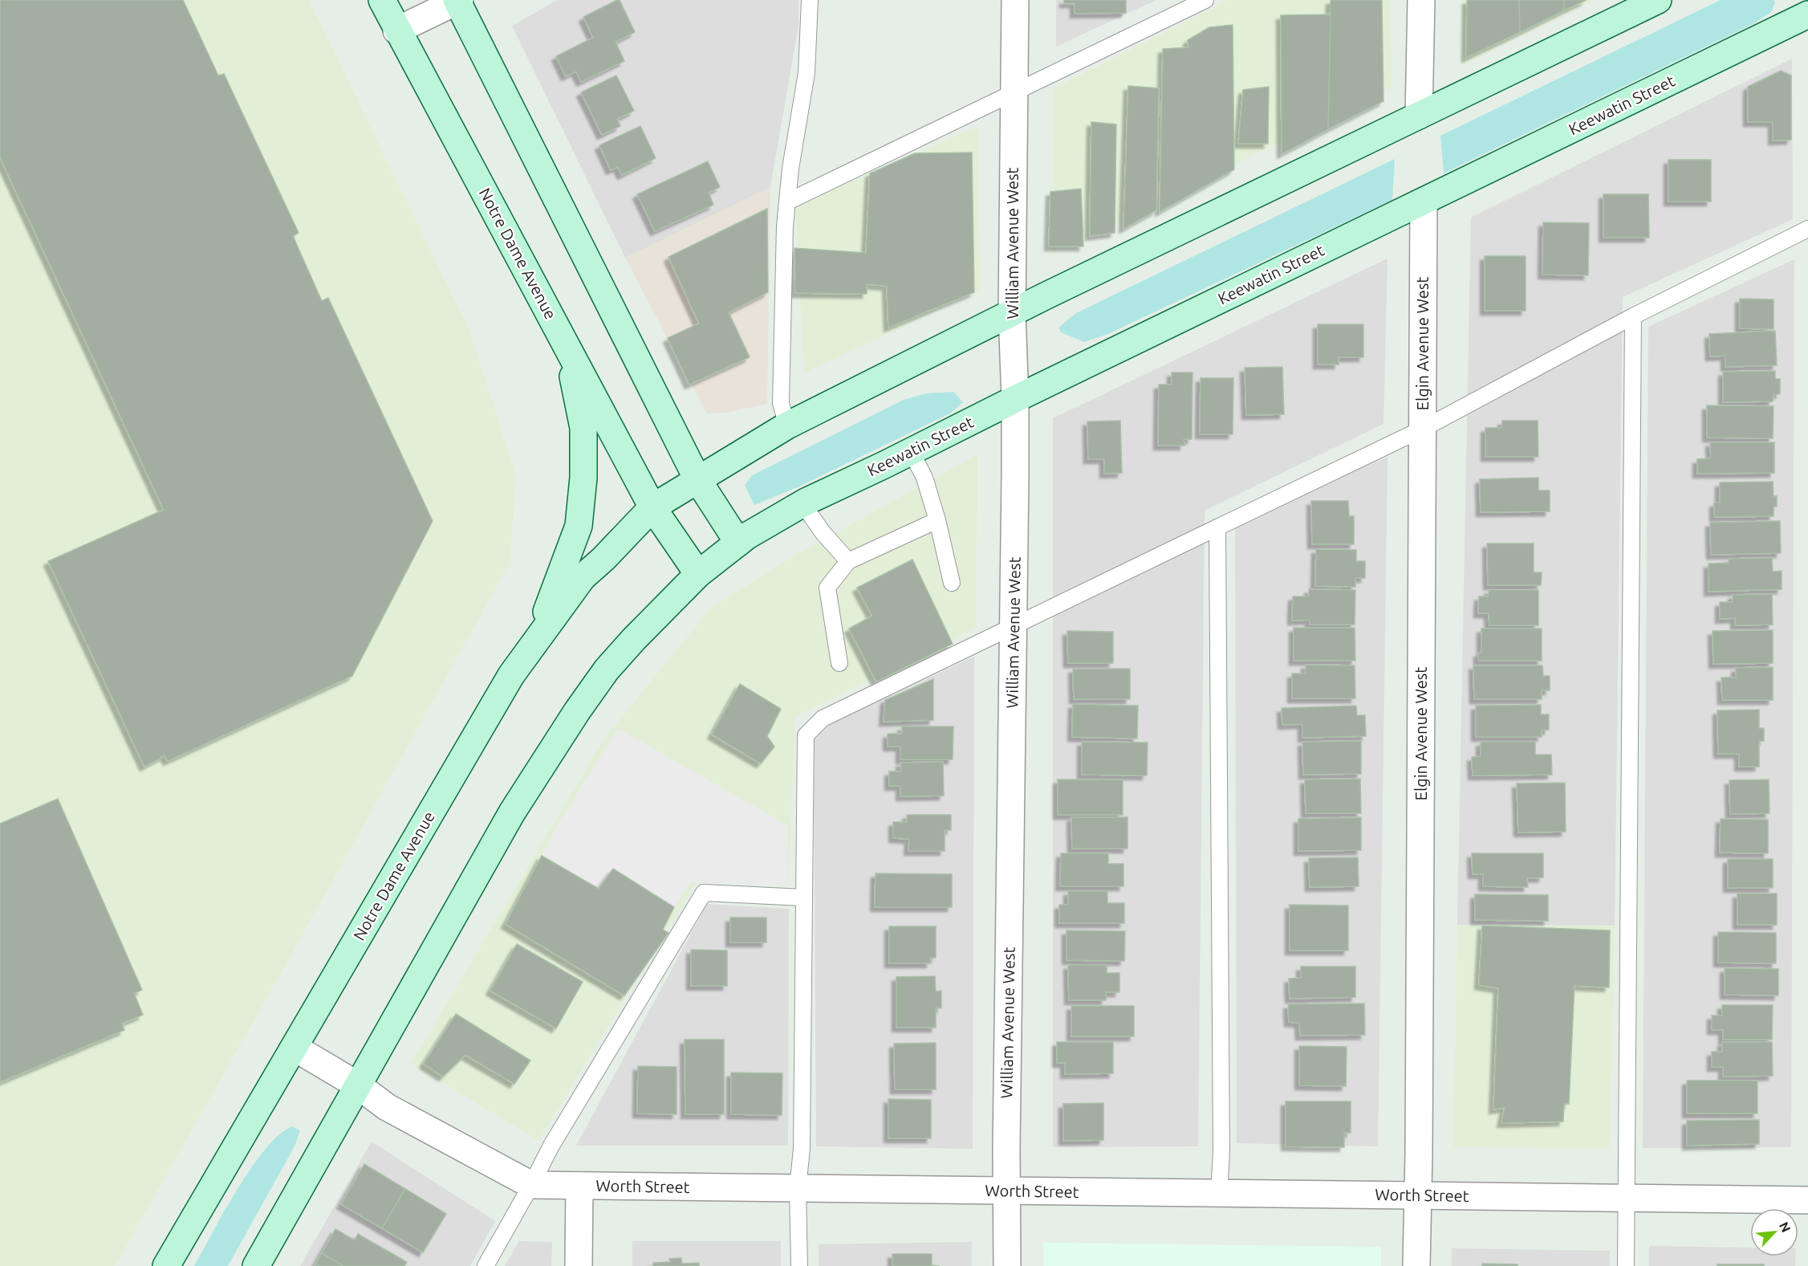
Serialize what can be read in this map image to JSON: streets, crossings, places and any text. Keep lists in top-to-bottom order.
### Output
{
  "streets": {
    "main road": ["Keewatin Street", "Notre Dame Avenue"],
    "street": ["William Avenue West", "Elgin Avenue West", "Worth Street"]
  },
  "crossings": [
    ["Keewatin Street", "William Avenue West"],
    ["Keewatin Street", "Elgin Avenue West"],
    ["William Avenue West", "Worth Street"],
    ["Notre Dame Avenue", "Worth Street"],
    ["Elgin Avenue West", "Worth Street"]
  ],
  "north": "top right"
}
